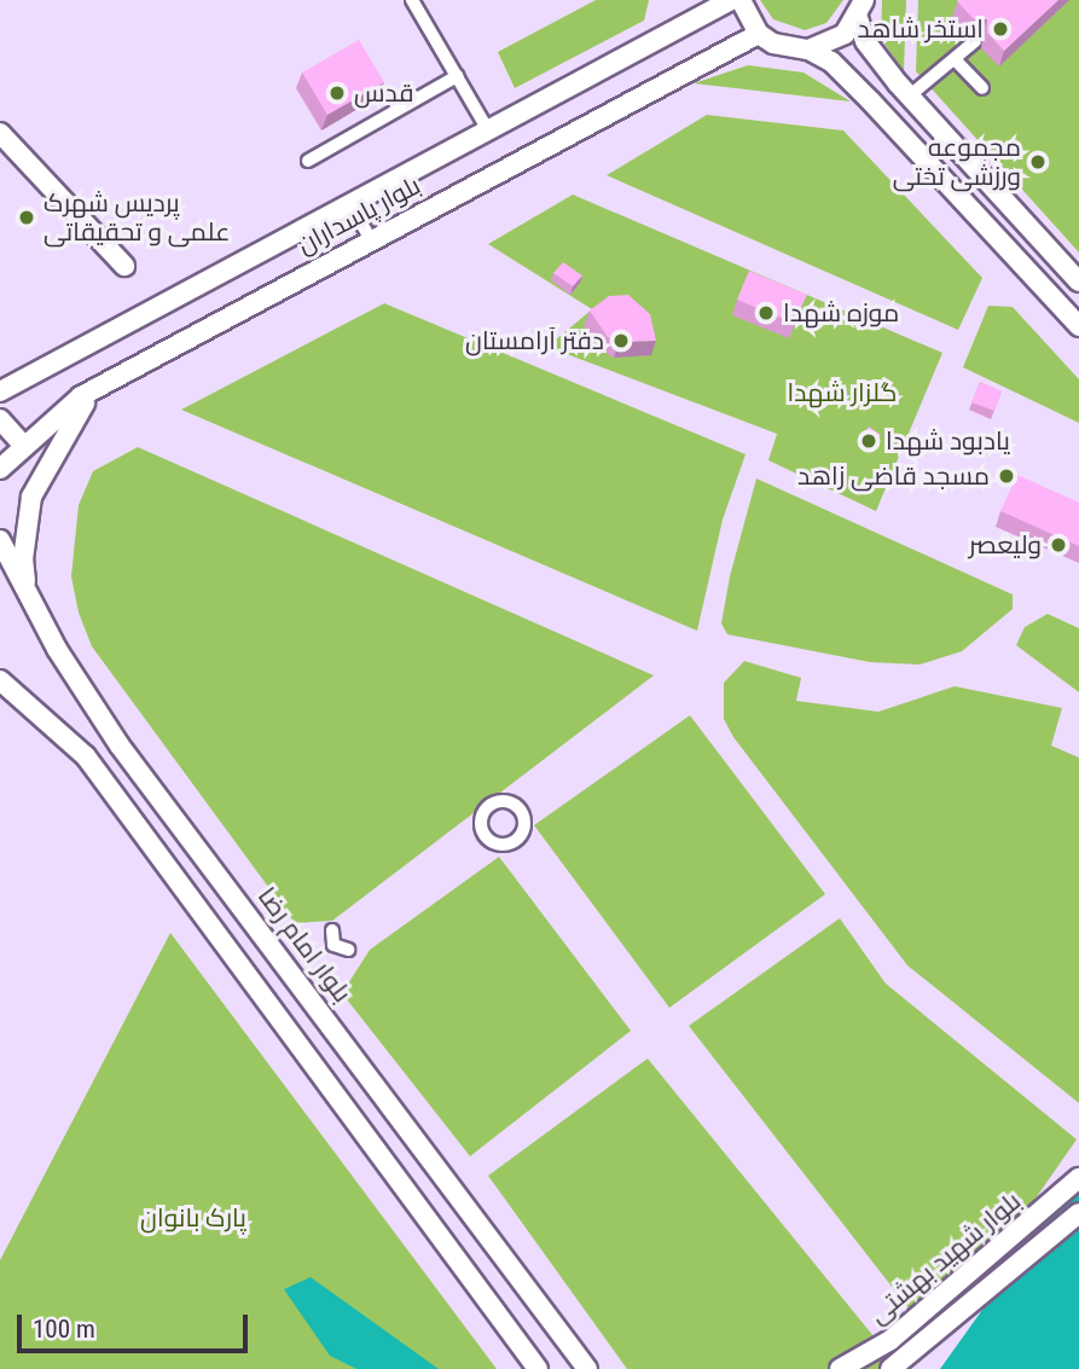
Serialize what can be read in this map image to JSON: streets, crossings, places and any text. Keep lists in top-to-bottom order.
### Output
{
  "streets": {
    "main road": ["بلوار پاسداران", "بلوار امام رضا", "بلوار شهید بهشتی"]
  },
  "parks": ["گلزار شهدا", "پارک بانوان"],
  "places": [
    "استخر شاهد",
    "قدس",
    "مجموعه ورزشی تختی",
    "پردیس شهرک علمی و تحقیقاتی",
    "موزه شهدا",
    "دفتر آرامستان",
    "یادبود شهدا",
    "مسجد قاضی زاهد",
    "ولیعصر"
  ],
  "scale_bar": "100 m"
}
